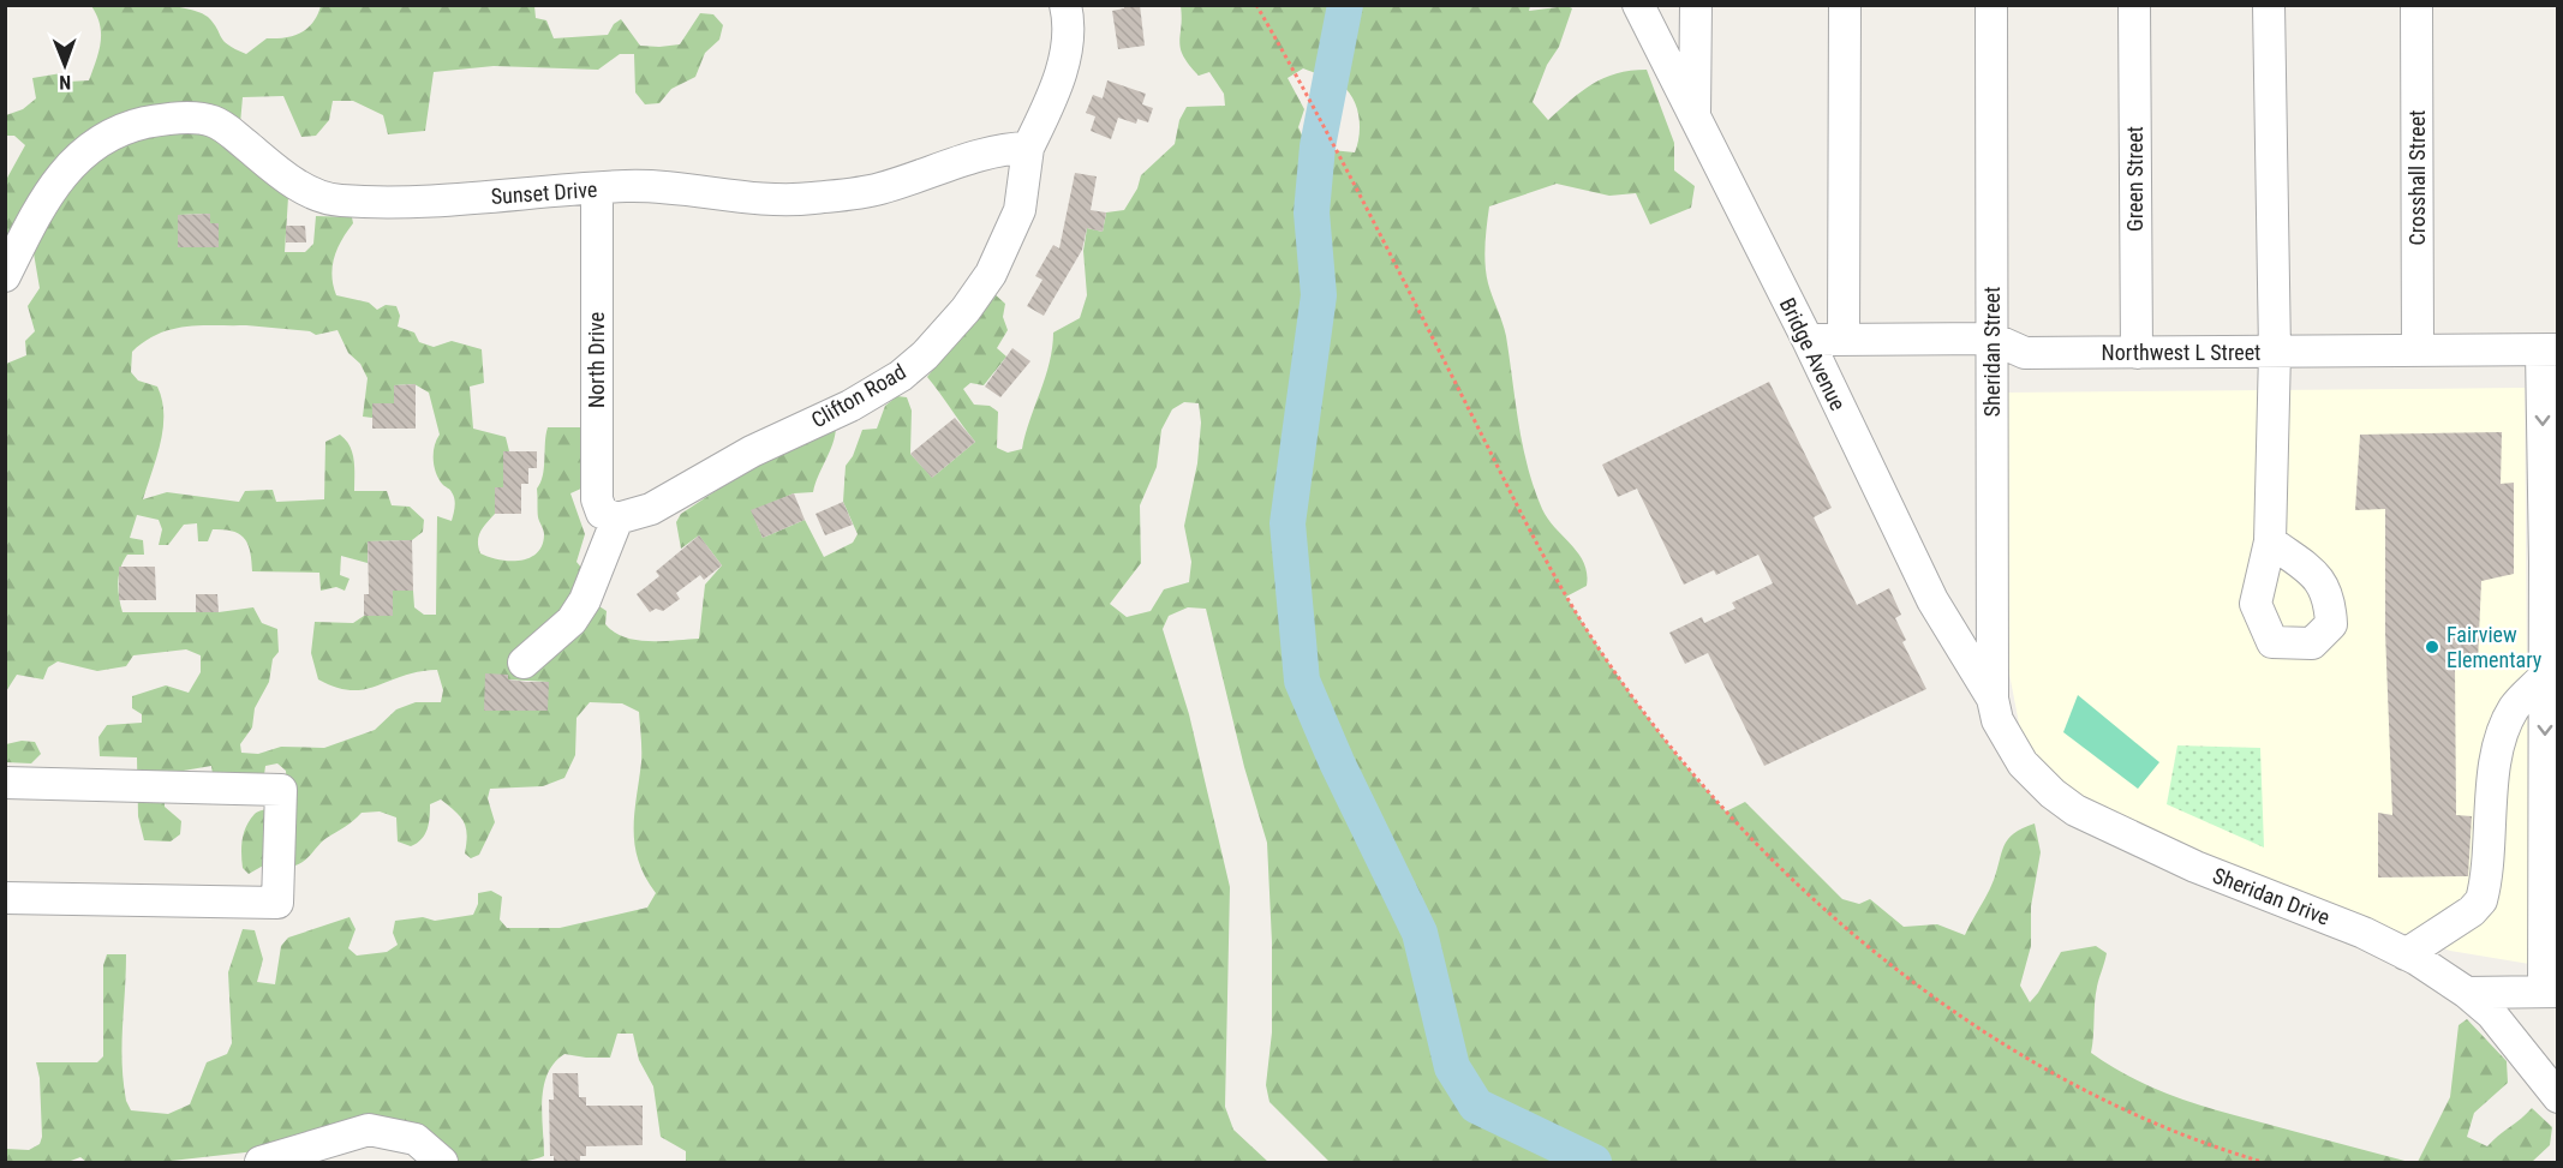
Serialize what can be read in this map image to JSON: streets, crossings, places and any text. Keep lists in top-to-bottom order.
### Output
{
  "streets": {
    "street": [
      "Crosshall Street",
      "Green Street",
      "Sunset Drive",
      "Sheridan Street",
      "Northwest L Street",
      "Bridge Avenue",
      "North Drive",
      "Clifton Road",
      "Sheridan Drive"
    ]
  },
  "crossings": [
    ["Crosshall Street", "Northwest L Street"],
    ["Green Street", "Northwest L Street"],
    ["Sunset Drive", "North Drive"],
    ["Sunset Drive", "Clifton Road"],
    ["Sheridan Street", "Northwest L Street"],
    ["Sheridan Street", "Bridge Avenue"],
    ["Sheridan Street", "Sheridan Drive"],
    ["Northwest L Street", "Bridge Avenue"],
    ["Bridge Avenue", "Sheridan Drive"],
    ["North Drive", "Clifton Road"]
  ],
  "places": ["Fairview Elementary"],
  "north": "bottom"
}
